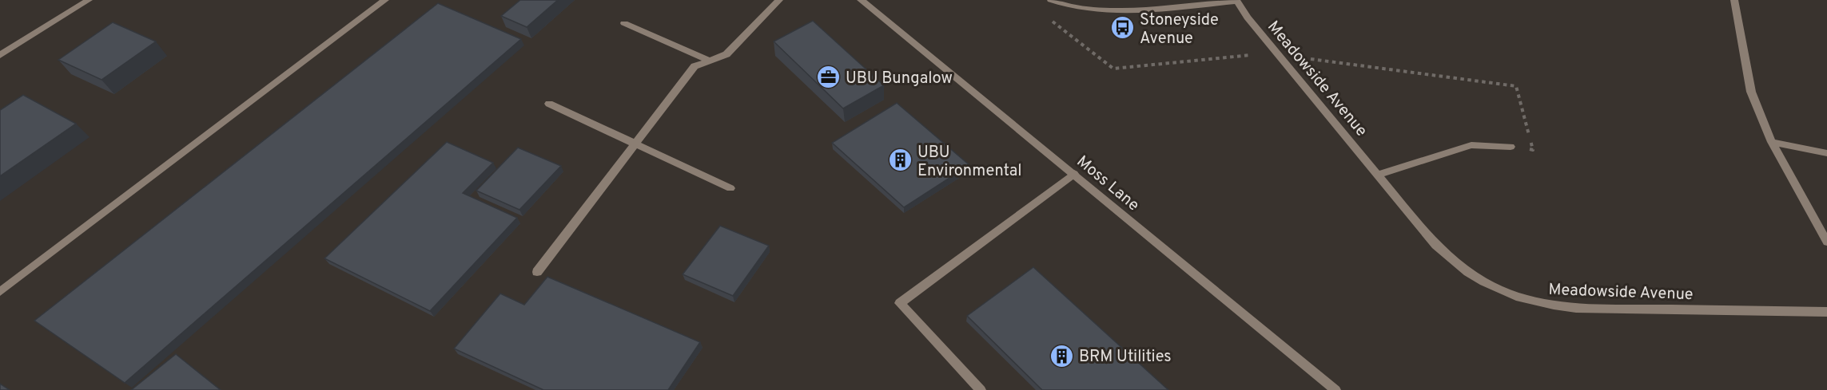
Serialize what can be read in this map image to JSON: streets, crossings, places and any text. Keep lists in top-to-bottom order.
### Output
{
  "streets": {
    "street": ["Meadowside Avenue", "Moss Lane"]
  },
  "places": {
    "bus stop": ["Stoneyside Avenue"],
    "office": ["UBU Bungalow"],
    "building": ["UBU Environmental", "BRM Utilities"]
  }
}
